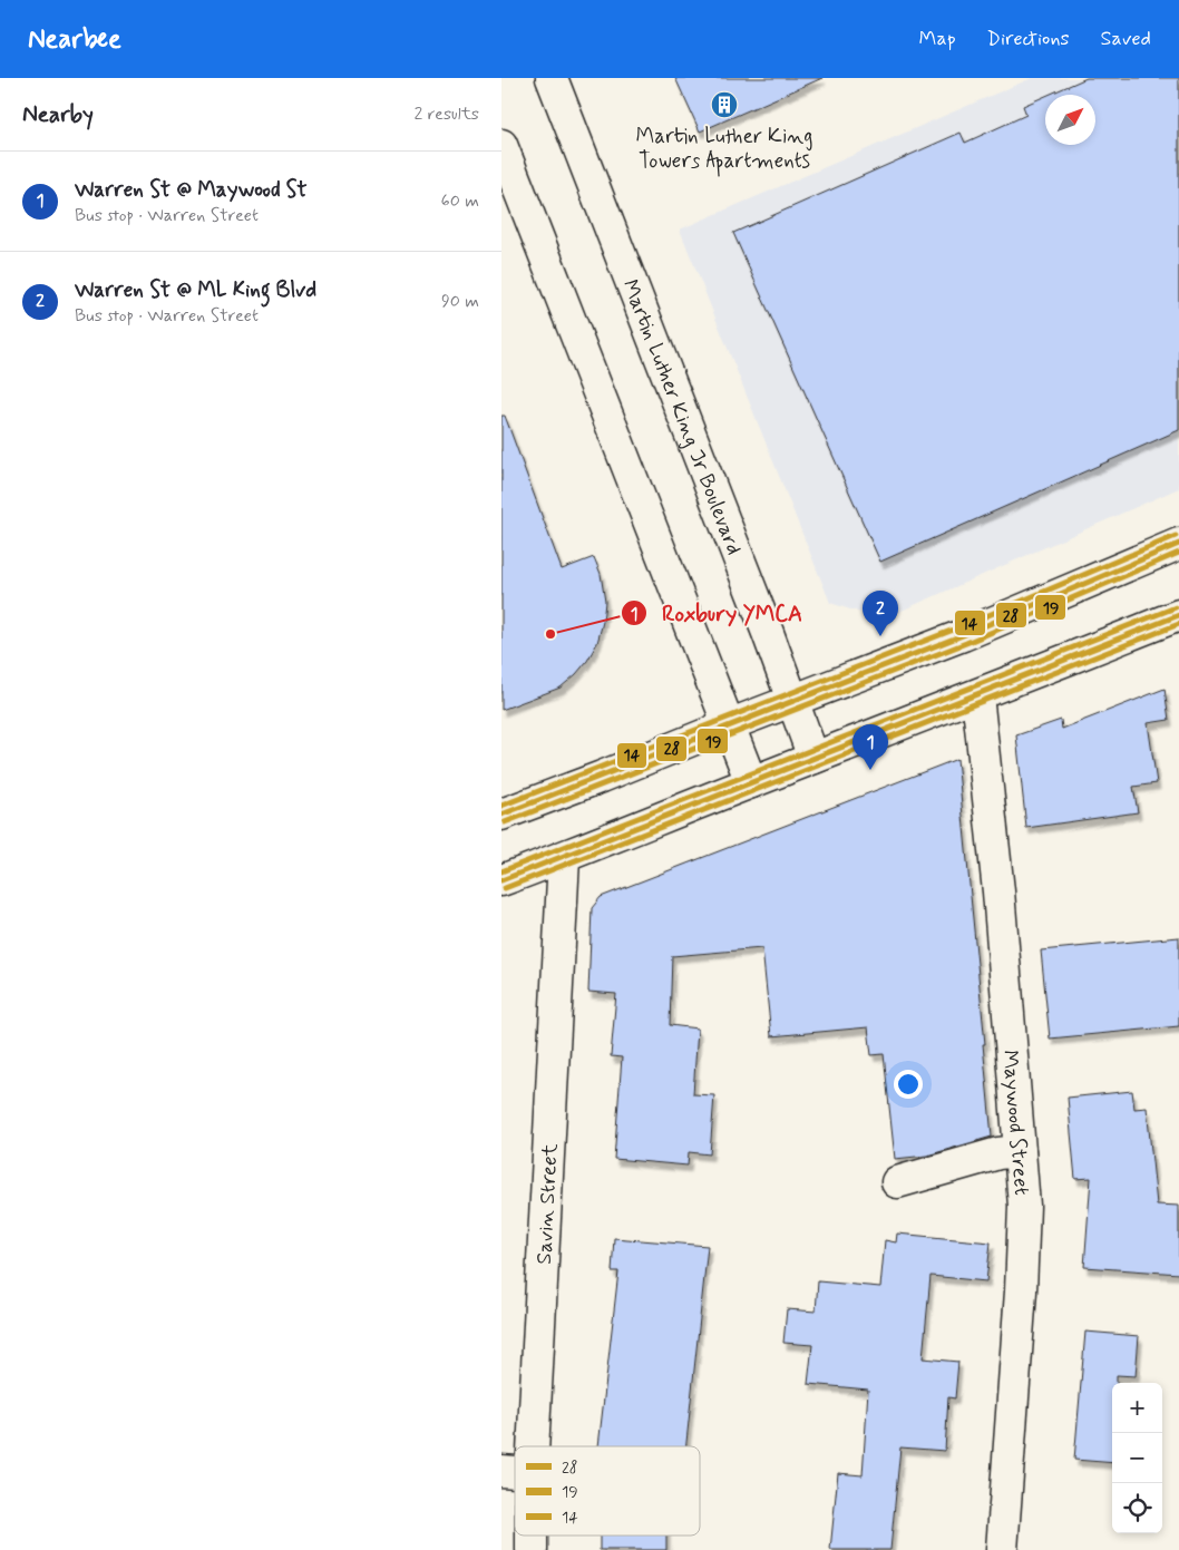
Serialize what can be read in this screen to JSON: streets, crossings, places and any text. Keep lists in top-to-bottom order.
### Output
{
  "streets": {
    "main road": ["Martin Luther King Jr Boulevard", "Maywood Street", "Savin Street"]
  },
  "places": {
    "building": ["Martin Luther King Towers Apartments"],
    "other": ["Roxbury YMCA"]
  },
  "lines": ["transit line 14", "transit line 28", "transit line 19"],
  "legend": ["28", "19", "14"],
  "north": "top right",
  "page": {
    "header": "Nearbee",
    "nav": ["Map", "Directions", "Saved"],
    "heading": ["Nearby", "2 results"],
    "list": [
      {
        "mark": "1",
        "name": "Warren St @ Maywood St",
        "note": "Bus stop · Warren Street",
        "value": "60 m"
      },
      {
        "mark": "2",
        "name": "Warren St @ ML King Blvd",
        "note": "Bus stop · Warren Street",
        "value": "90 m"
      }
    ],
    "pins": ["2", "1"],
    "map_buttons": ["+", "−"]
  }
}
